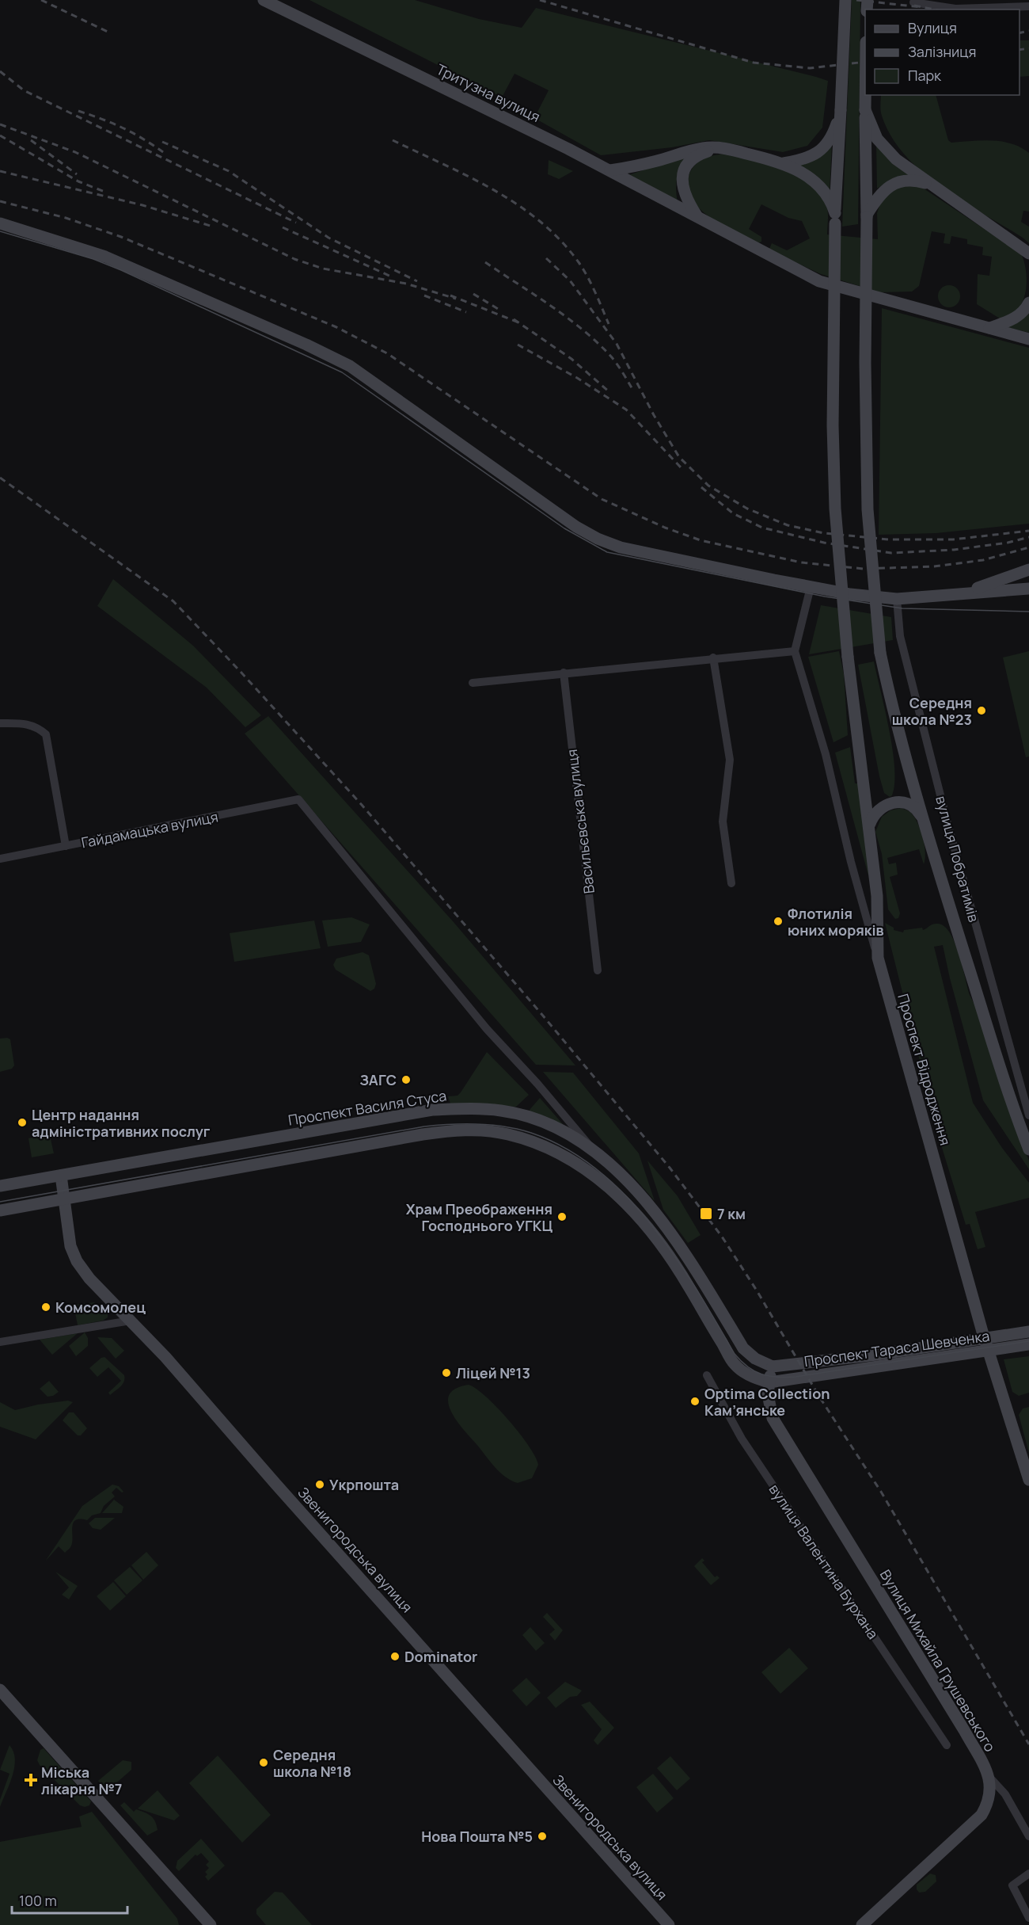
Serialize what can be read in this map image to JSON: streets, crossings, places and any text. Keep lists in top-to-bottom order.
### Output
{
  "streets": {
    "main road": [
      "Тритузна вулиця",
      "Проспект Відродження",
      "Проспект Василя Стуса",
      "Проспект Тараса Шевченка",
      "Звенигородська вулиця",
      "Вулиця Михайла Грушевського"
    ],
    "street": [
      "Васильєвська вулиця",
      "Гайдамацька вулиця",
      "вулиця Побратимів",
      "вулиця Валентина Бурхана"
    ]
  },
  "crossings": [
    ["Гайдамацька вулиця", "Проспект Василя Стуса"],
    ["Проспект Відродження", "Проспект Тараса Шевченка"],
    ["Проспект Василя Стуса", "Проспект Тараса Шевченка"],
    ["Проспект Василя Стуса", "Звенигородська вулиця"],
    ["Проспект Тараса Шевченка", "Вулиця Михайла Грушевського"]
  ],
  "places": {
    "other": [
      "Середня школа №23",
      "Флотилія юних моряків",
      "ЗАГС",
      "Центр надання адміністративних послуг",
      "Храм Преображення Господнього УГКЦ",
      "Комсомолец",
      "Ліцей №13",
      "Optima Collection Кам’янське",
      "Укрпошта",
      "Dominator",
      "Середня школа №18",
      "Нова Пошта №5"
    ],
    "transit": ["7 км"],
    "health": ["Міська лікарня №7"]
  },
  "legend": ["Вулиця", "Залізниця", "Парк"],
  "scale_bar": "100 m"
}
